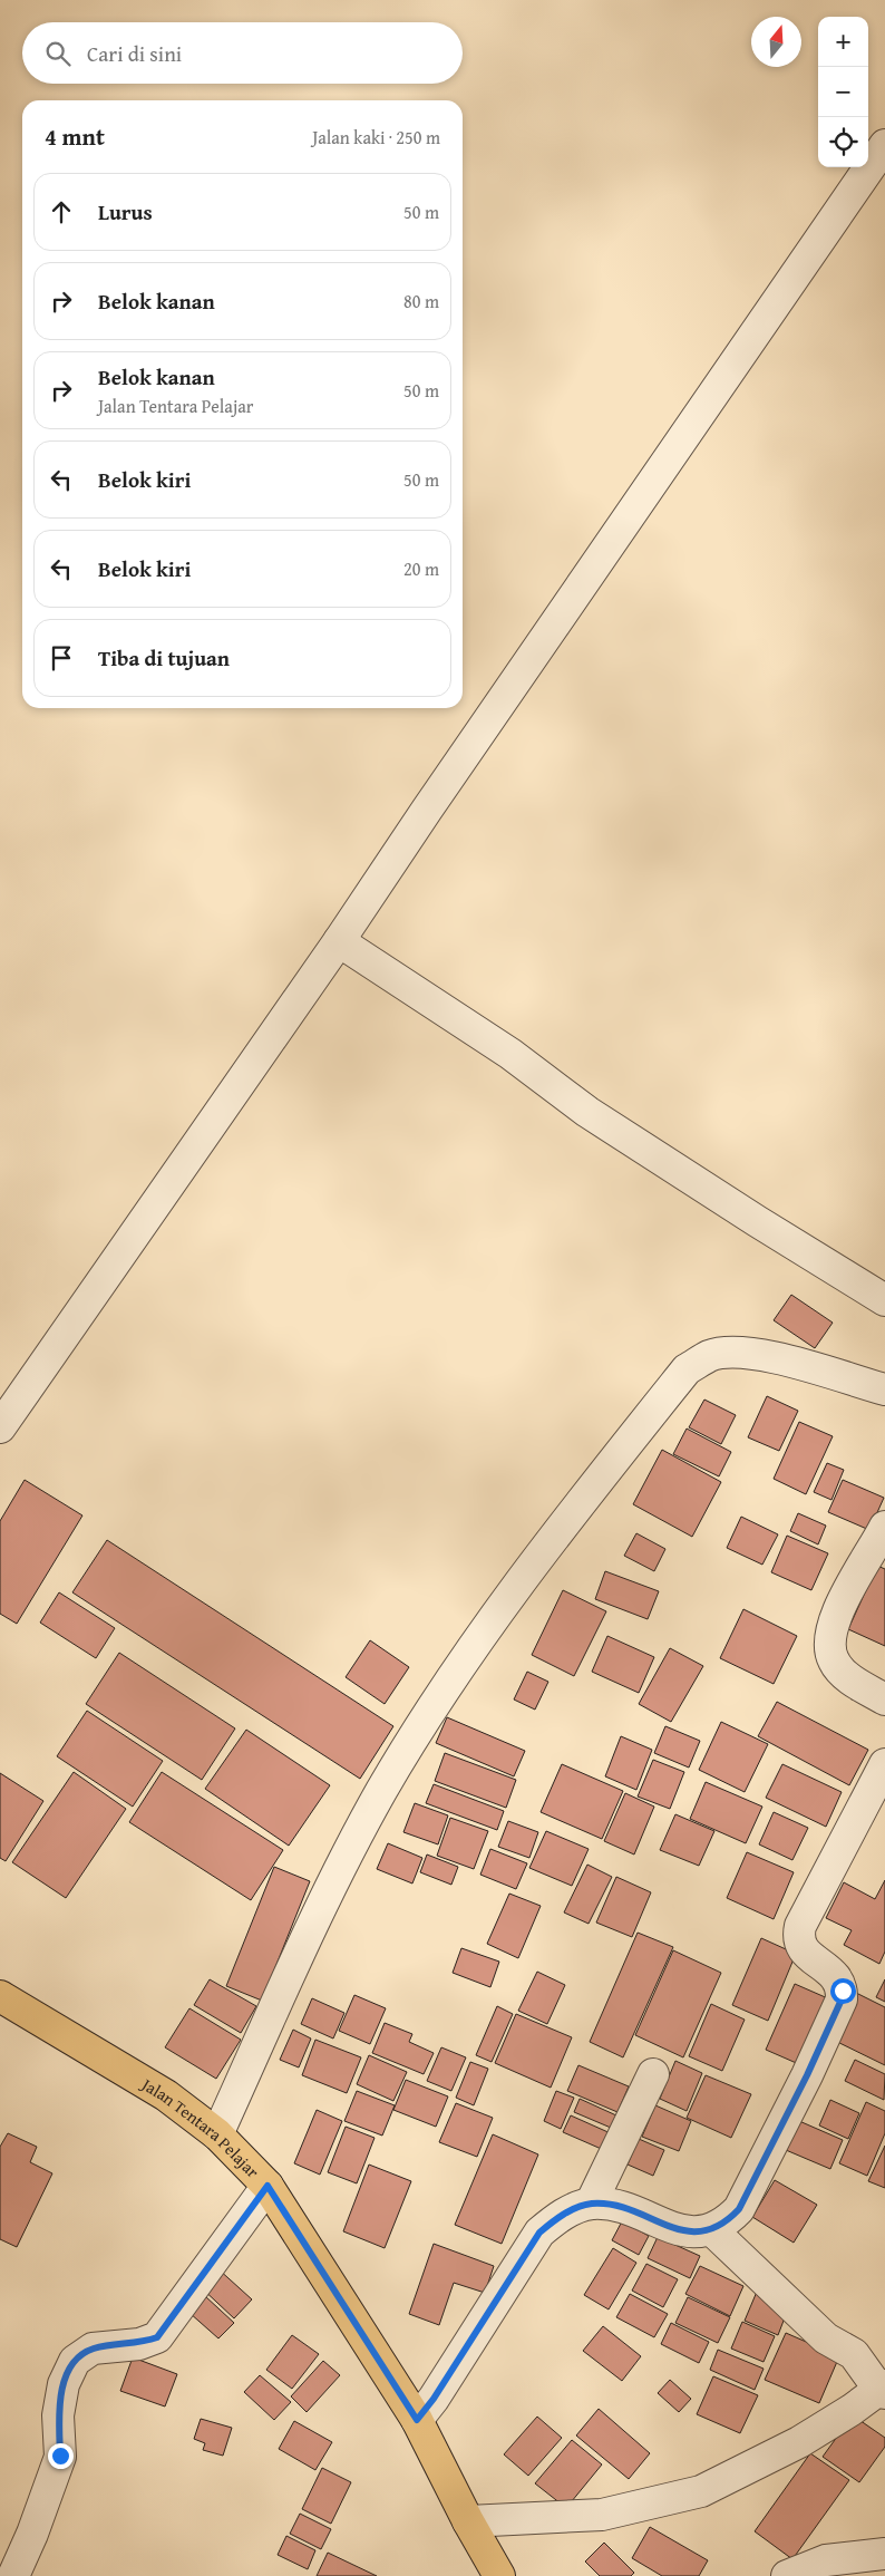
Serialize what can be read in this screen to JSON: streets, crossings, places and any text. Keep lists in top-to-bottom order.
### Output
{
  "streets": {
    "main road": ["Jalan Tentara Pelajar"]
  },
  "north": "top",
  "page": {
    "map_buttons": ["+", "−"],
    "search": "Cari di sini",
    "heading": ["4 mnt", "Jalan kaki · 250 m"],
    "list": [
      ["Lurus", "50 m"],
      ["Belok kanan", "80 m"],
      ["Belok kanan", "Jalan Tentara Pelajar", "50 m"],
      ["Belok kiri", "50 m"],
      ["Belok kiri", "20 m"],
      "Tiba di tujuan"
    ]
  }
}
